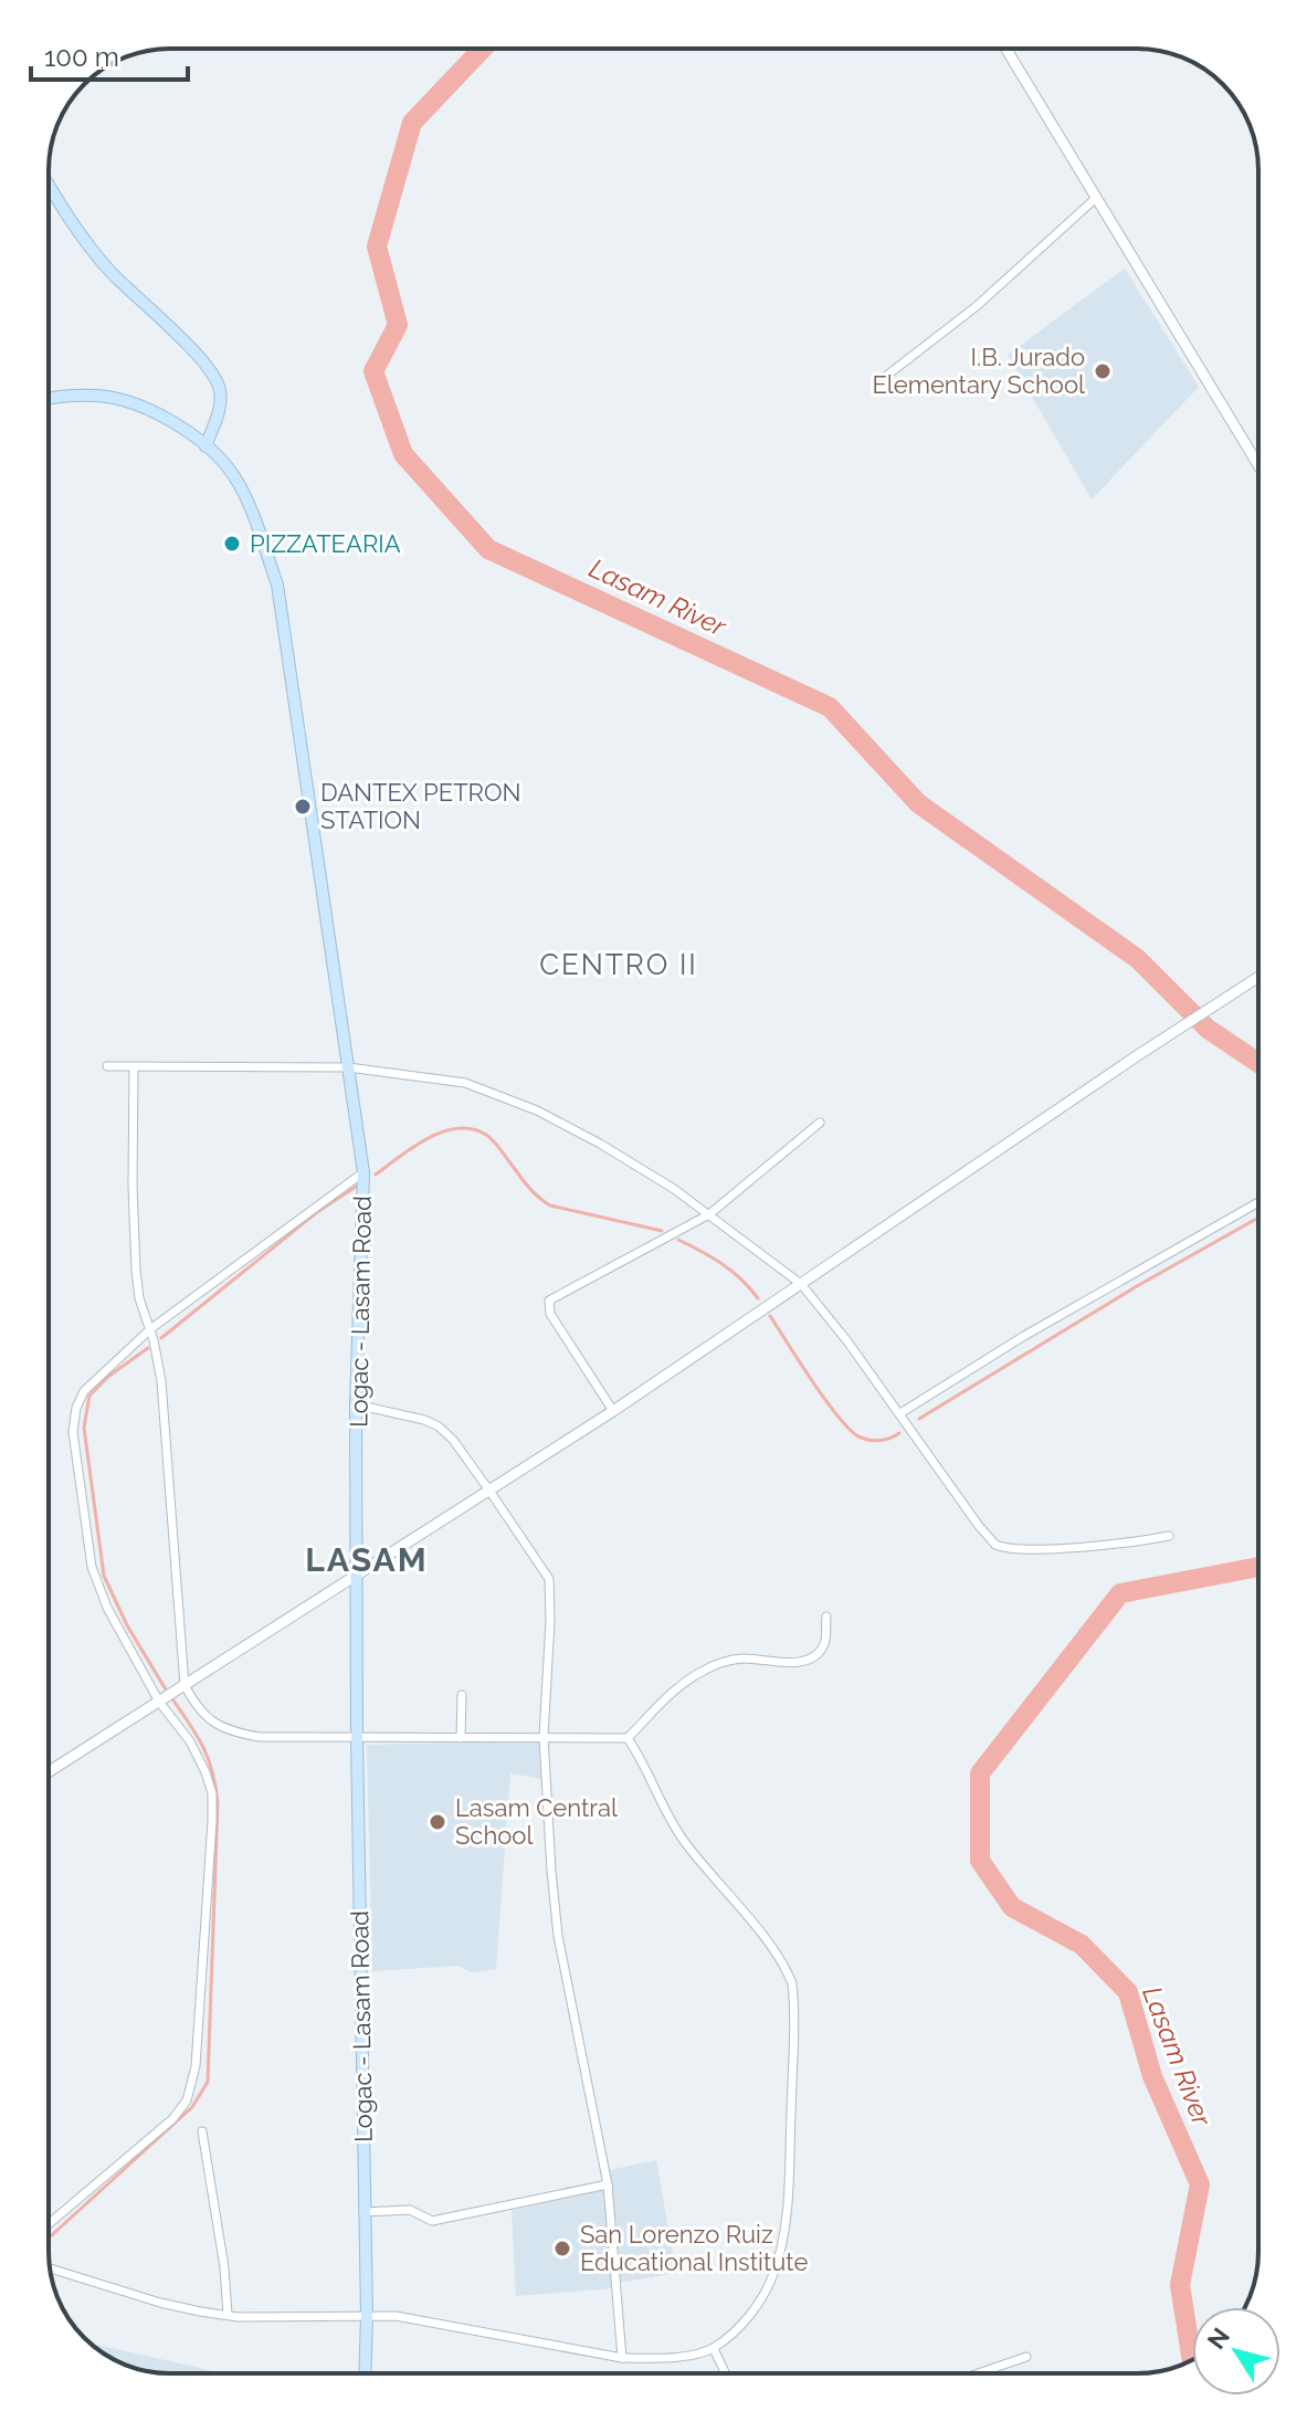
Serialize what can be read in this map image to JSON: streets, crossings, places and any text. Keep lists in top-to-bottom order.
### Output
{
  "streets": {
    "main road": ["Logac - Lasam Road"]
  },
  "districts": ["CENTRO II", "LASAM"],
  "water": ["Lasam River"],
  "places": [
    "I.B. Jurado Elementary School",
    "PIZZATEARIA",
    "DANTEX PETRON STATION",
    "Lasam Central School",
    "San Lorenzo Ruiz Educational Institute"
  ],
  "scale_bar": "100 m",
  "north": "top left"
}
